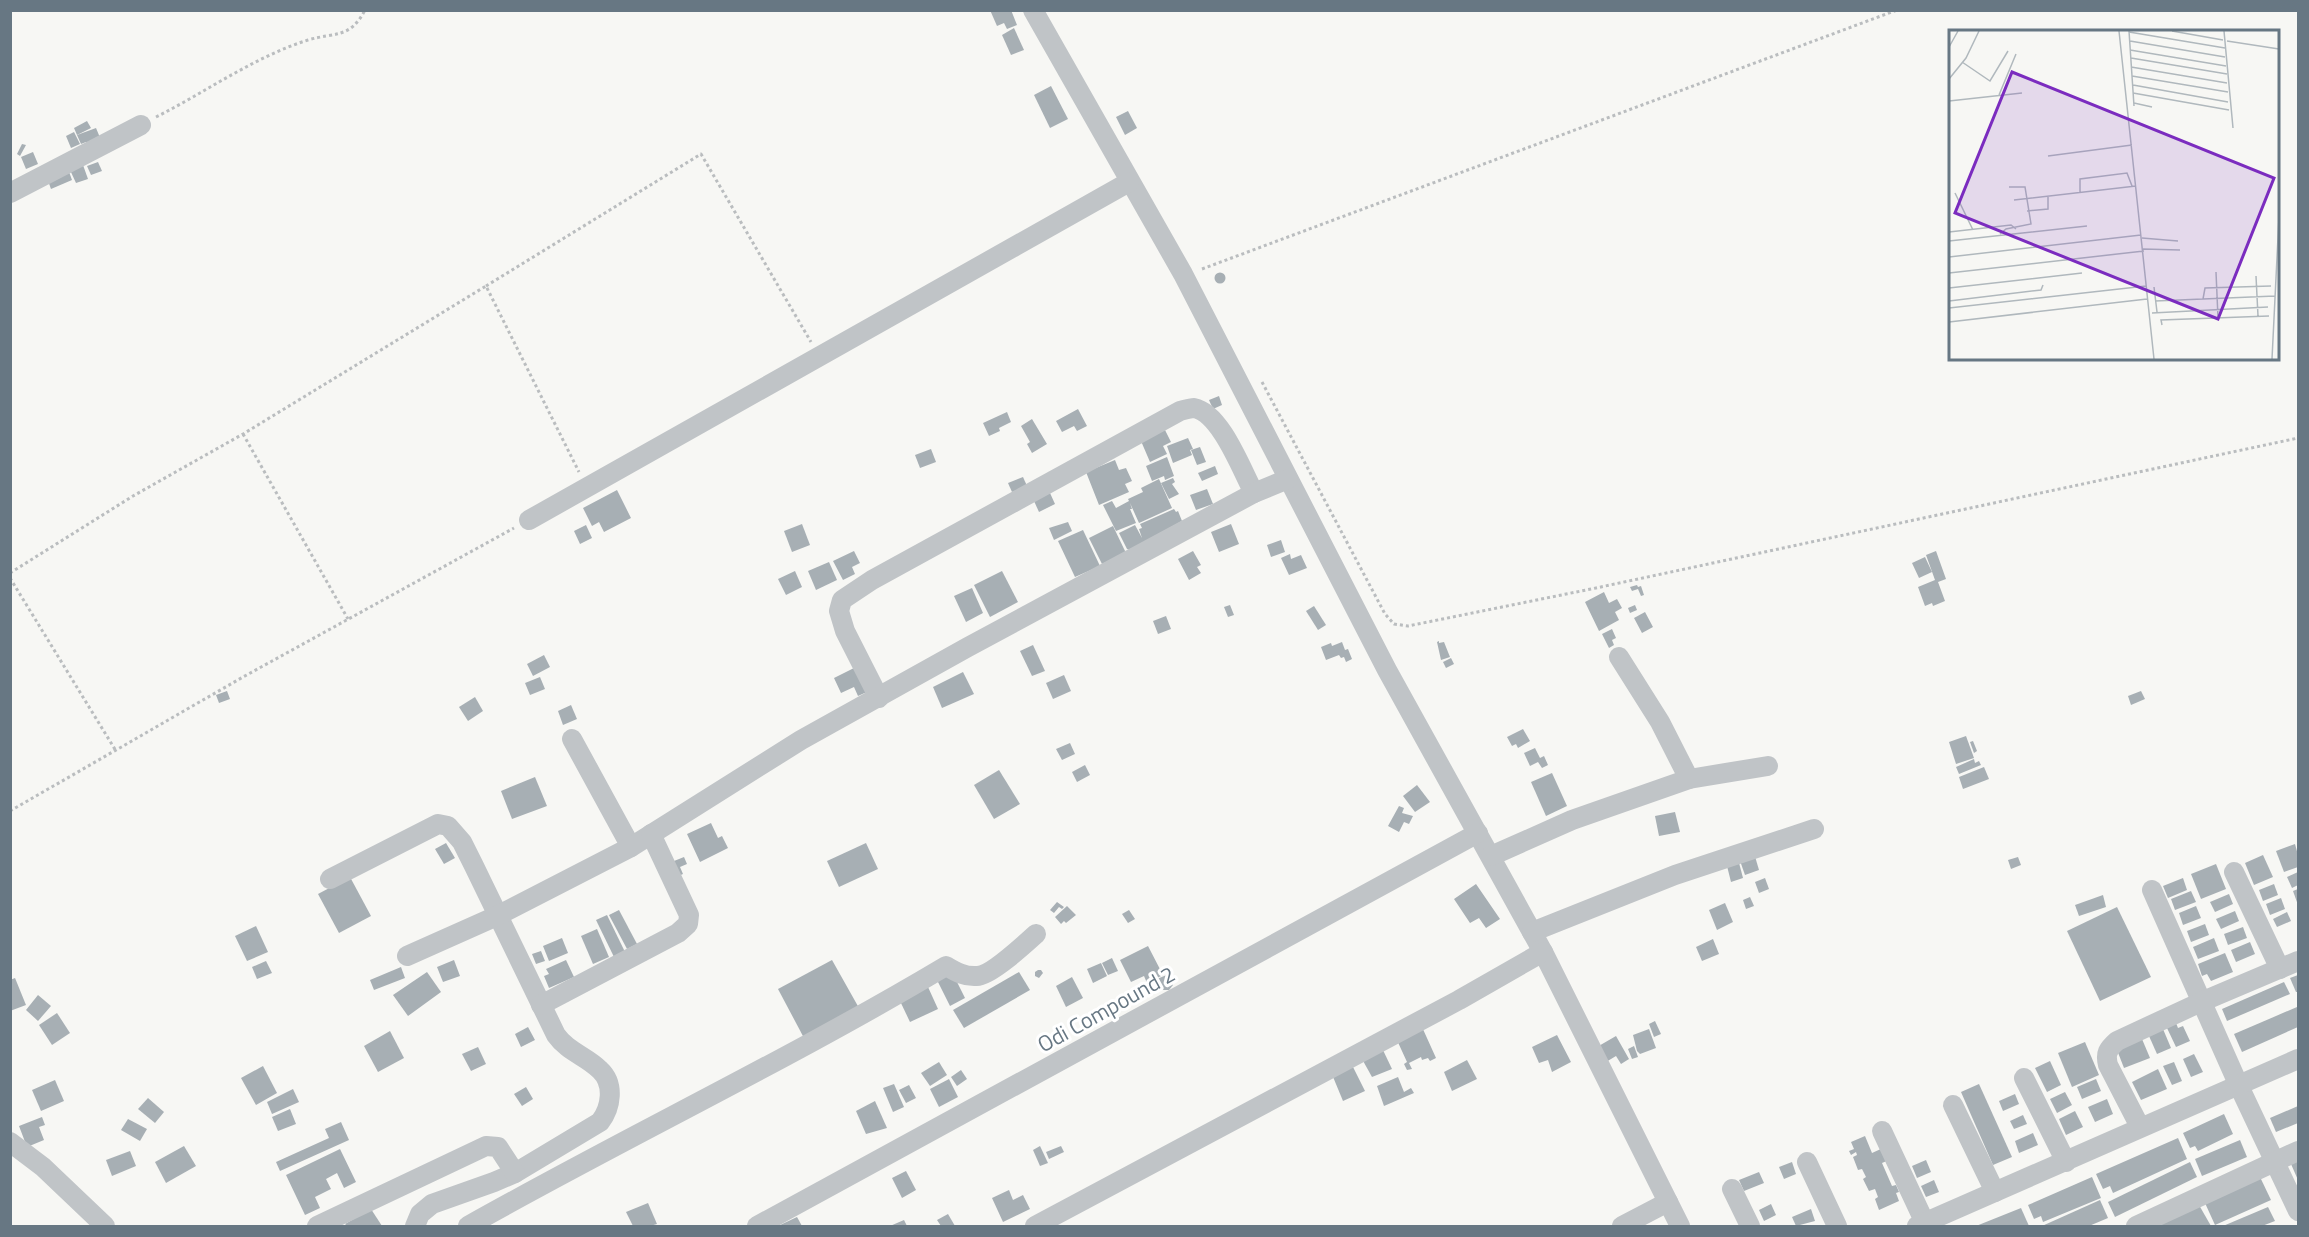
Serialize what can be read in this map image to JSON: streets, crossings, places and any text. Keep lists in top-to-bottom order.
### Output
{
  "streets": {
    "street": ["Odi Compound 2"]
  }
}
